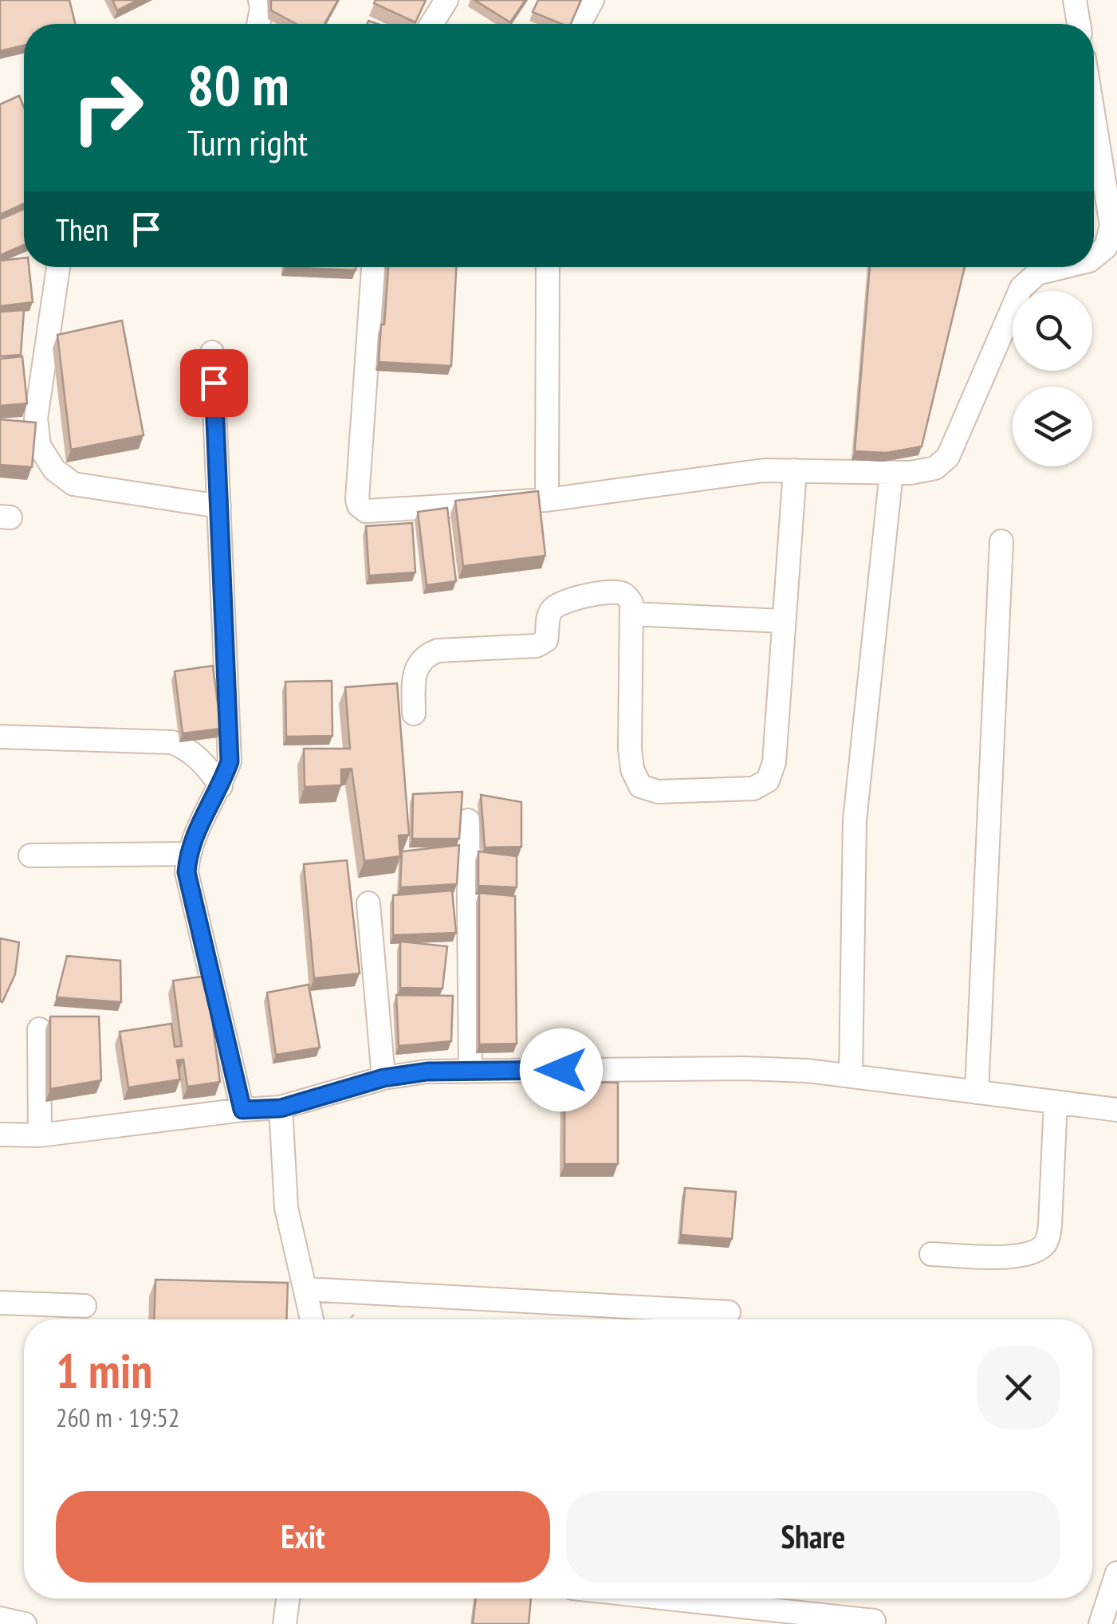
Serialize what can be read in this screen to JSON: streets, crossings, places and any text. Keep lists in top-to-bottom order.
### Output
{
  "page": {
    "turn": ["80 m", "Turn right"],
    "then": "Then",
    "heading": ["1 min", "260 m · 19:52"],
    "buttons": ["Exit", "Share"]
  }
}
